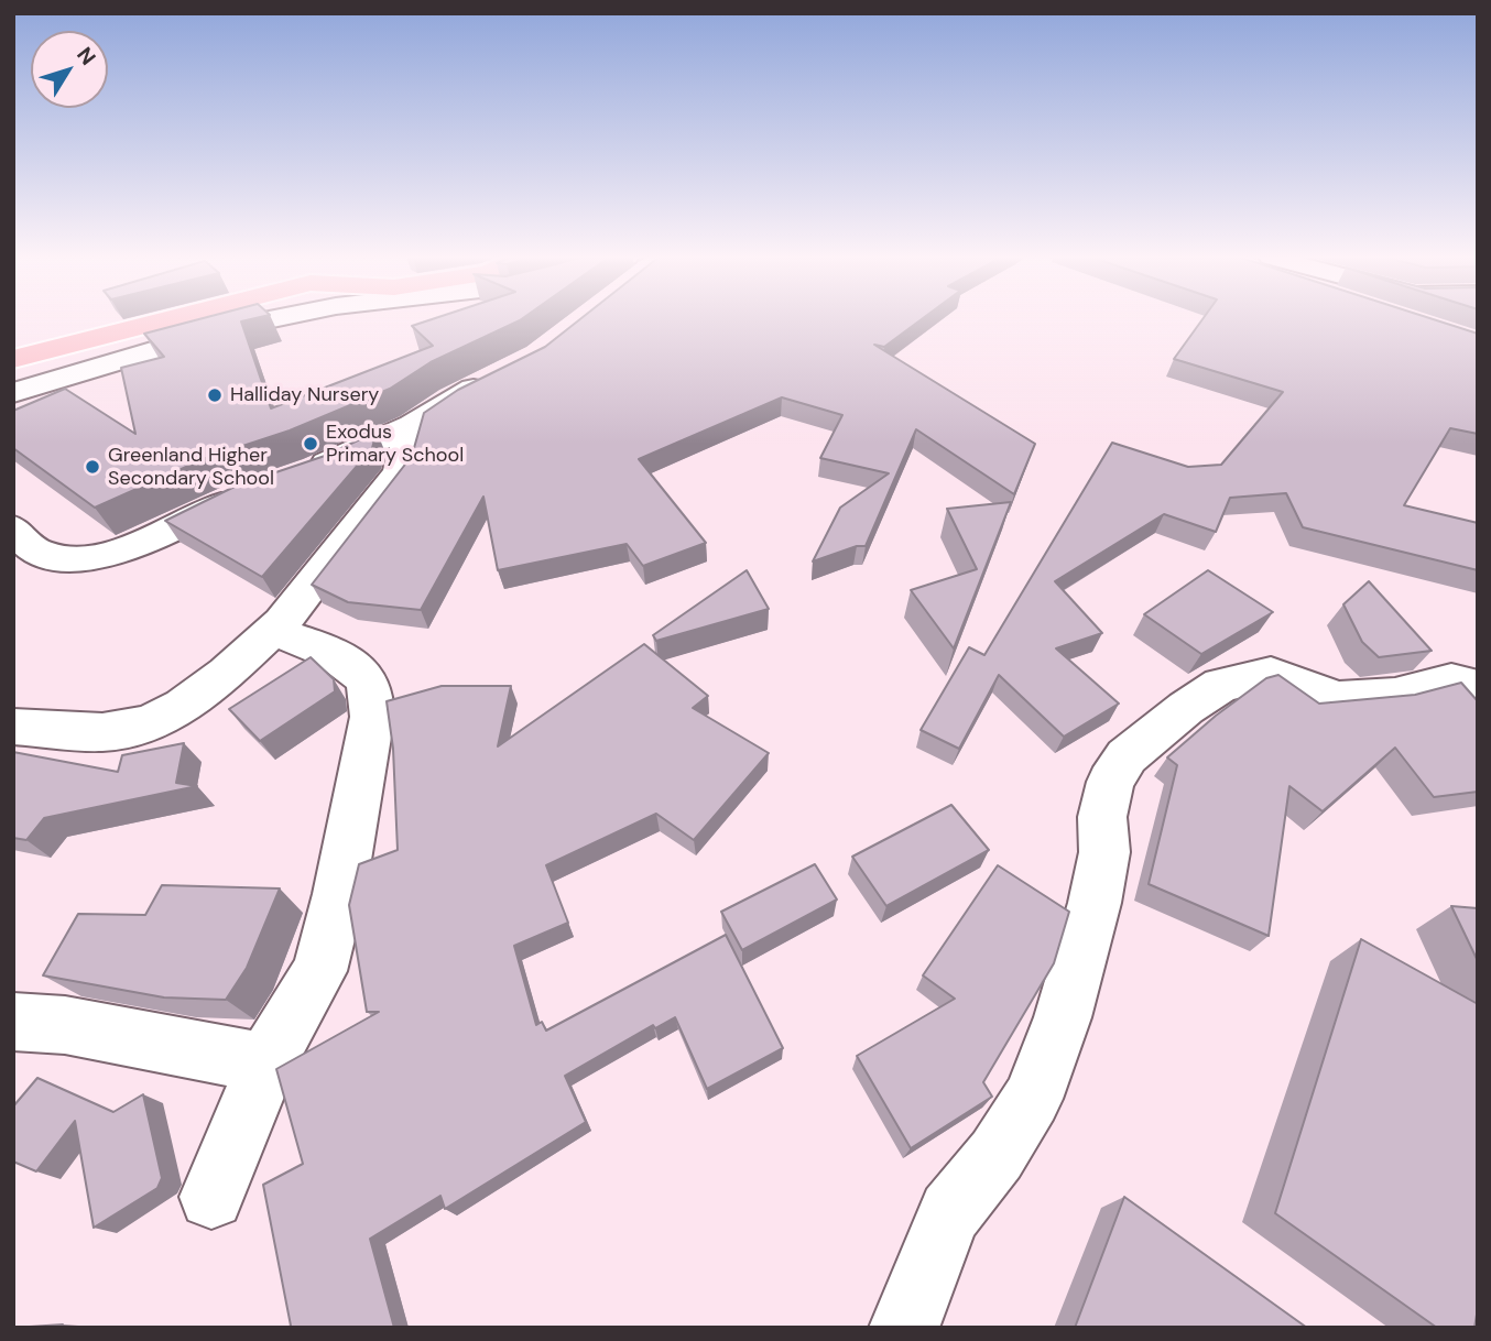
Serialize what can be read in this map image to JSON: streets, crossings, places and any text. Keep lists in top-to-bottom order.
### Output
{
  "places": ["Halliday Nursery", "Exodus Primary School", "Greenland Higher Secondary School"],
  "north": "top right"
}
